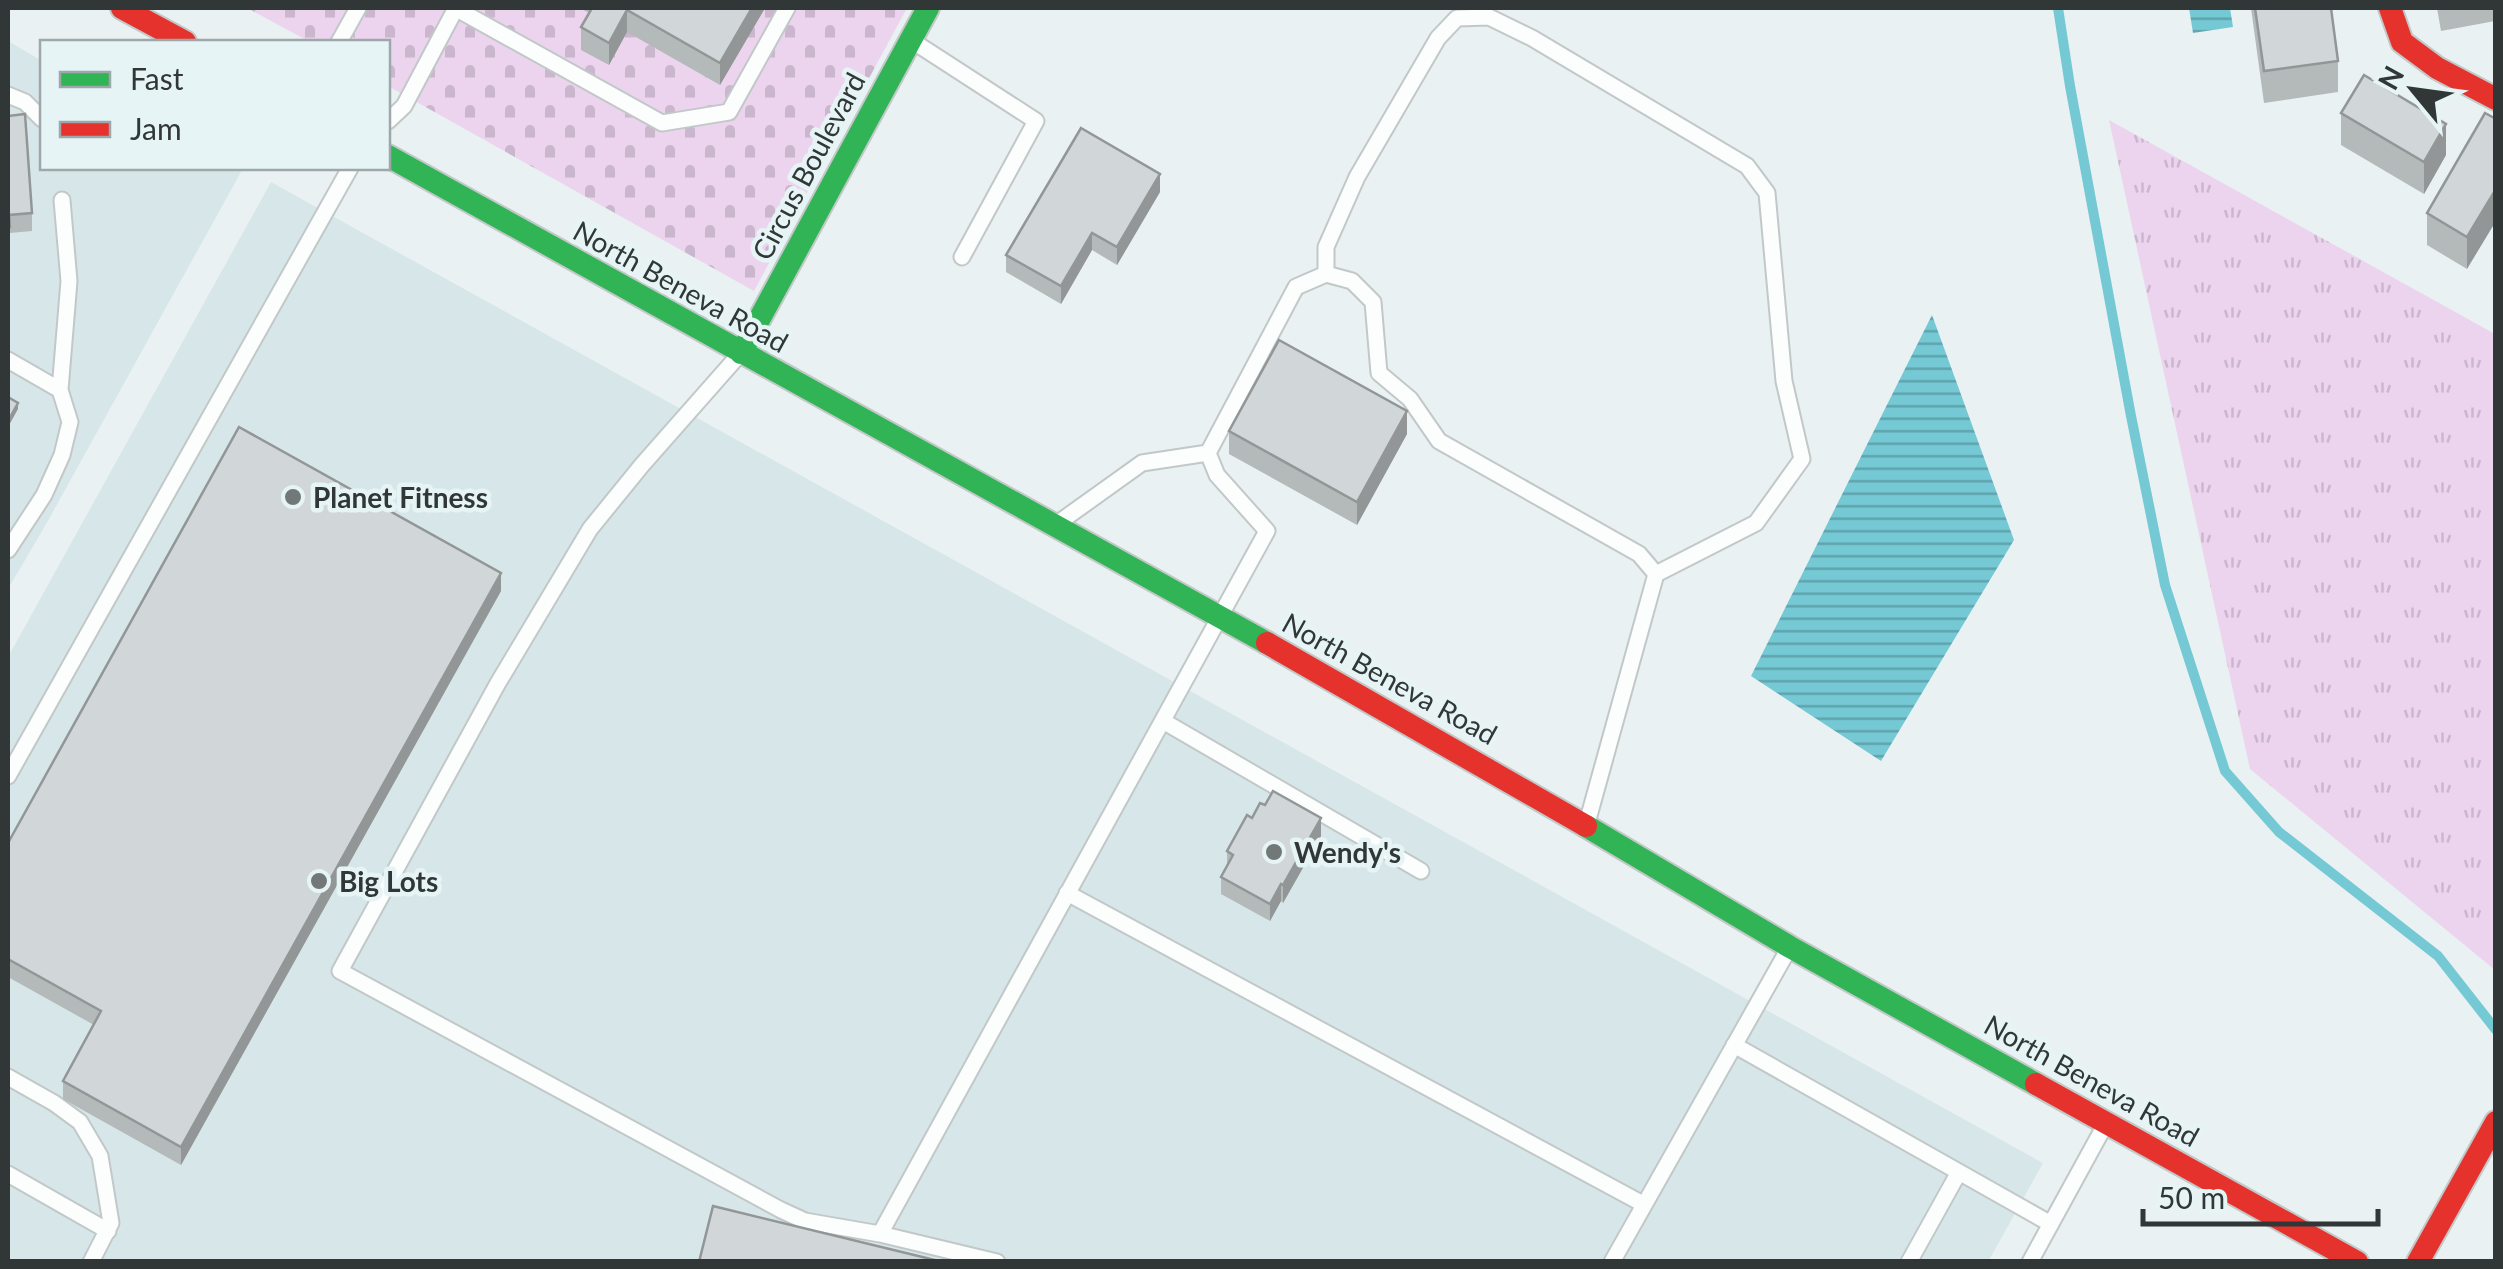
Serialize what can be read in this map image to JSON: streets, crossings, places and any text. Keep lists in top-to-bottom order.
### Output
{
  "streets": {
    "main road": ["Circus Boulevard", "North Beneva Road"]
  },
  "crossings": [
    ["Circus Boulevard", "North Beneva Road"]
  ],
  "places": ["Planet Fitness", "Wendy's", "Big Lots"],
  "legend": ["Fast", "Jam"],
  "scale_bar": "50 m",
  "north": "top left"
}
